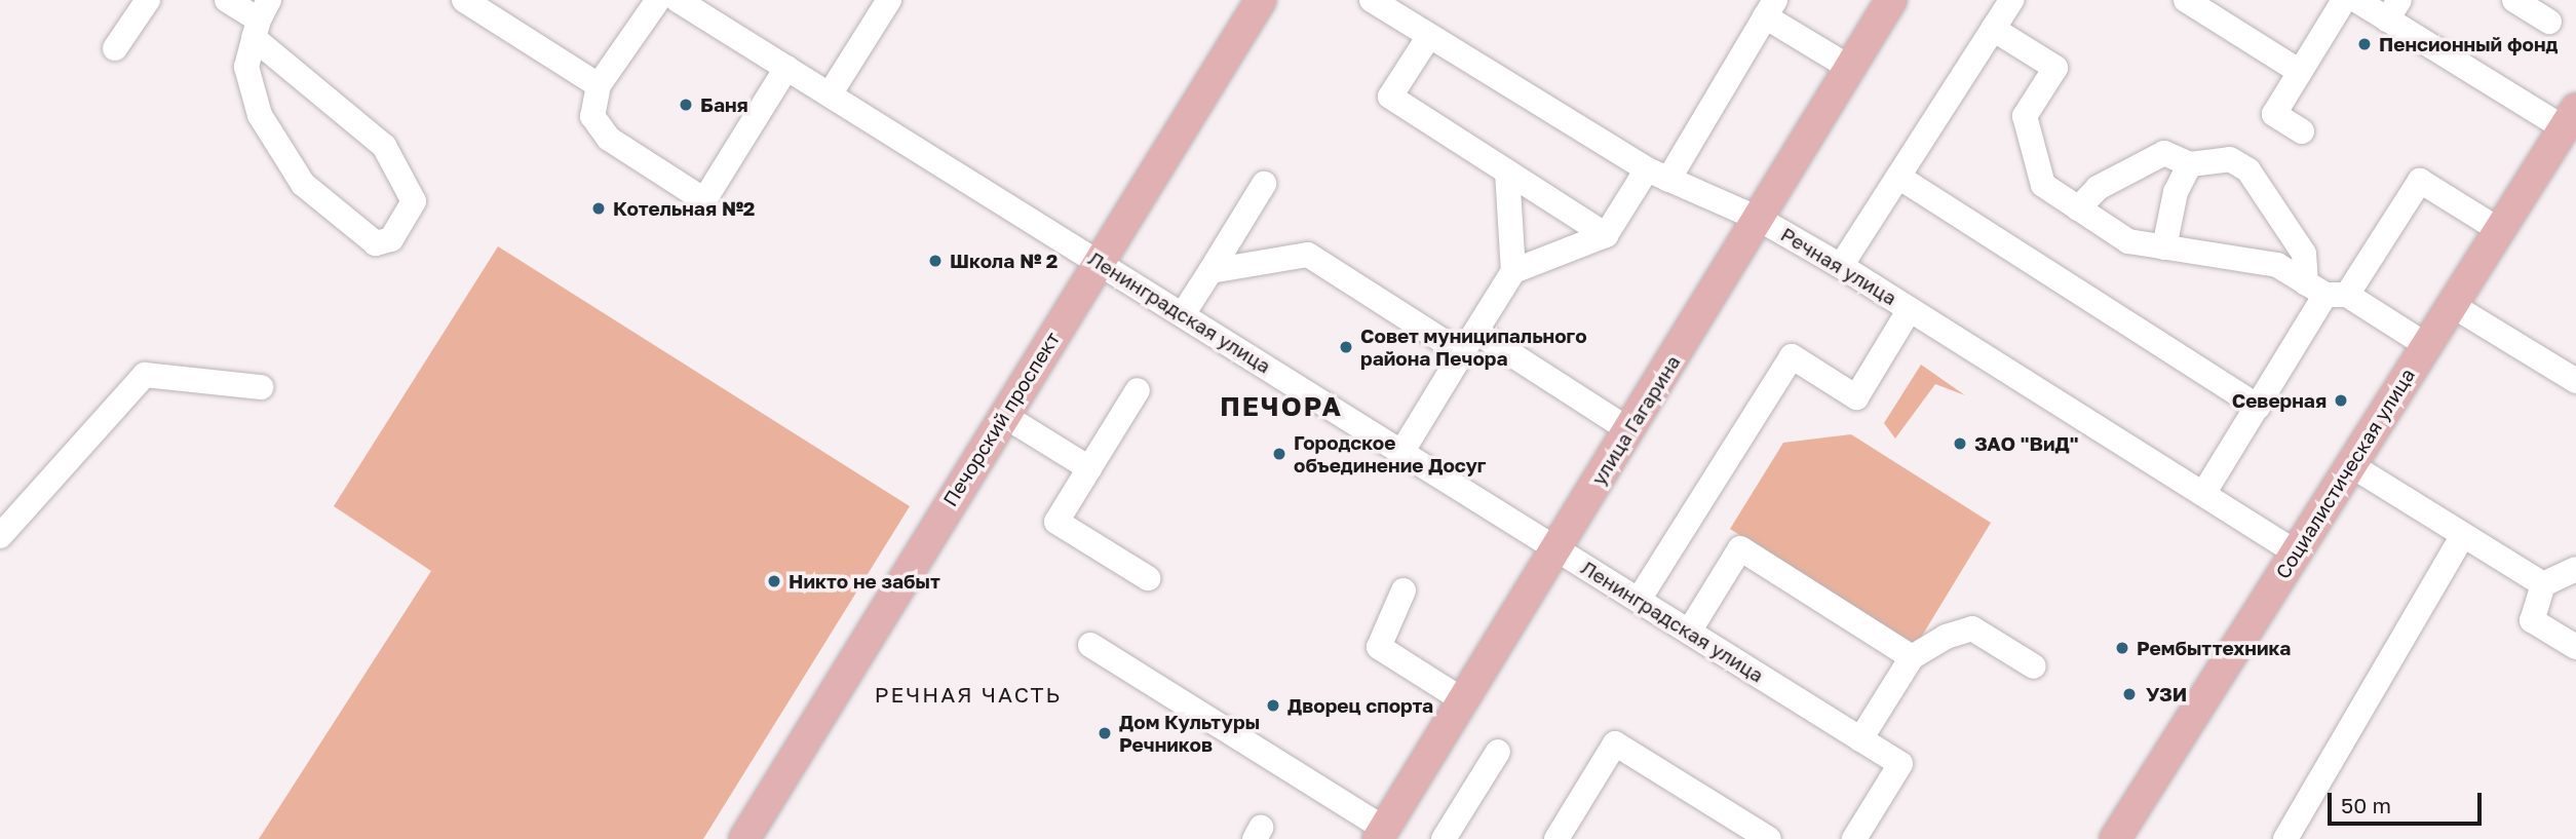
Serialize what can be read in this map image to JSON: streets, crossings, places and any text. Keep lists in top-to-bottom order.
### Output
{
  "streets": {
    "main road": ["Печорский проспект", "улица Гагарина", "Социалистическая улица"],
    "street": ["Речная улица", "Ленинградская улица"]
  },
  "crossings": [
    ["Речная улица", "улица Гагарина"],
    ["Речная улица", "Социалистическая улица"],
    ["Ленинградская улица", "Печорский проспект"],
    ["Ленинградская улица", "улица Гагарина"]
  ],
  "districts": ["ПЕЧОРА", "РЕЧНАЯ ЧАСТЬ"],
  "places": [
    "Пенсионный фонд",
    "Баня",
    "Котельная №2",
    "Школа № 2",
    "Совет муниципального района Печора",
    "Северная",
    "ЗАО \"ВиД\"",
    "Городское объединение Досуг",
    "Никто не забыт",
    "Рембыттехника",
    "УЗИ",
    "Дворец спорта",
    "Дом Культуры Речников"
  ],
  "scale_bar": "50 m"
}
